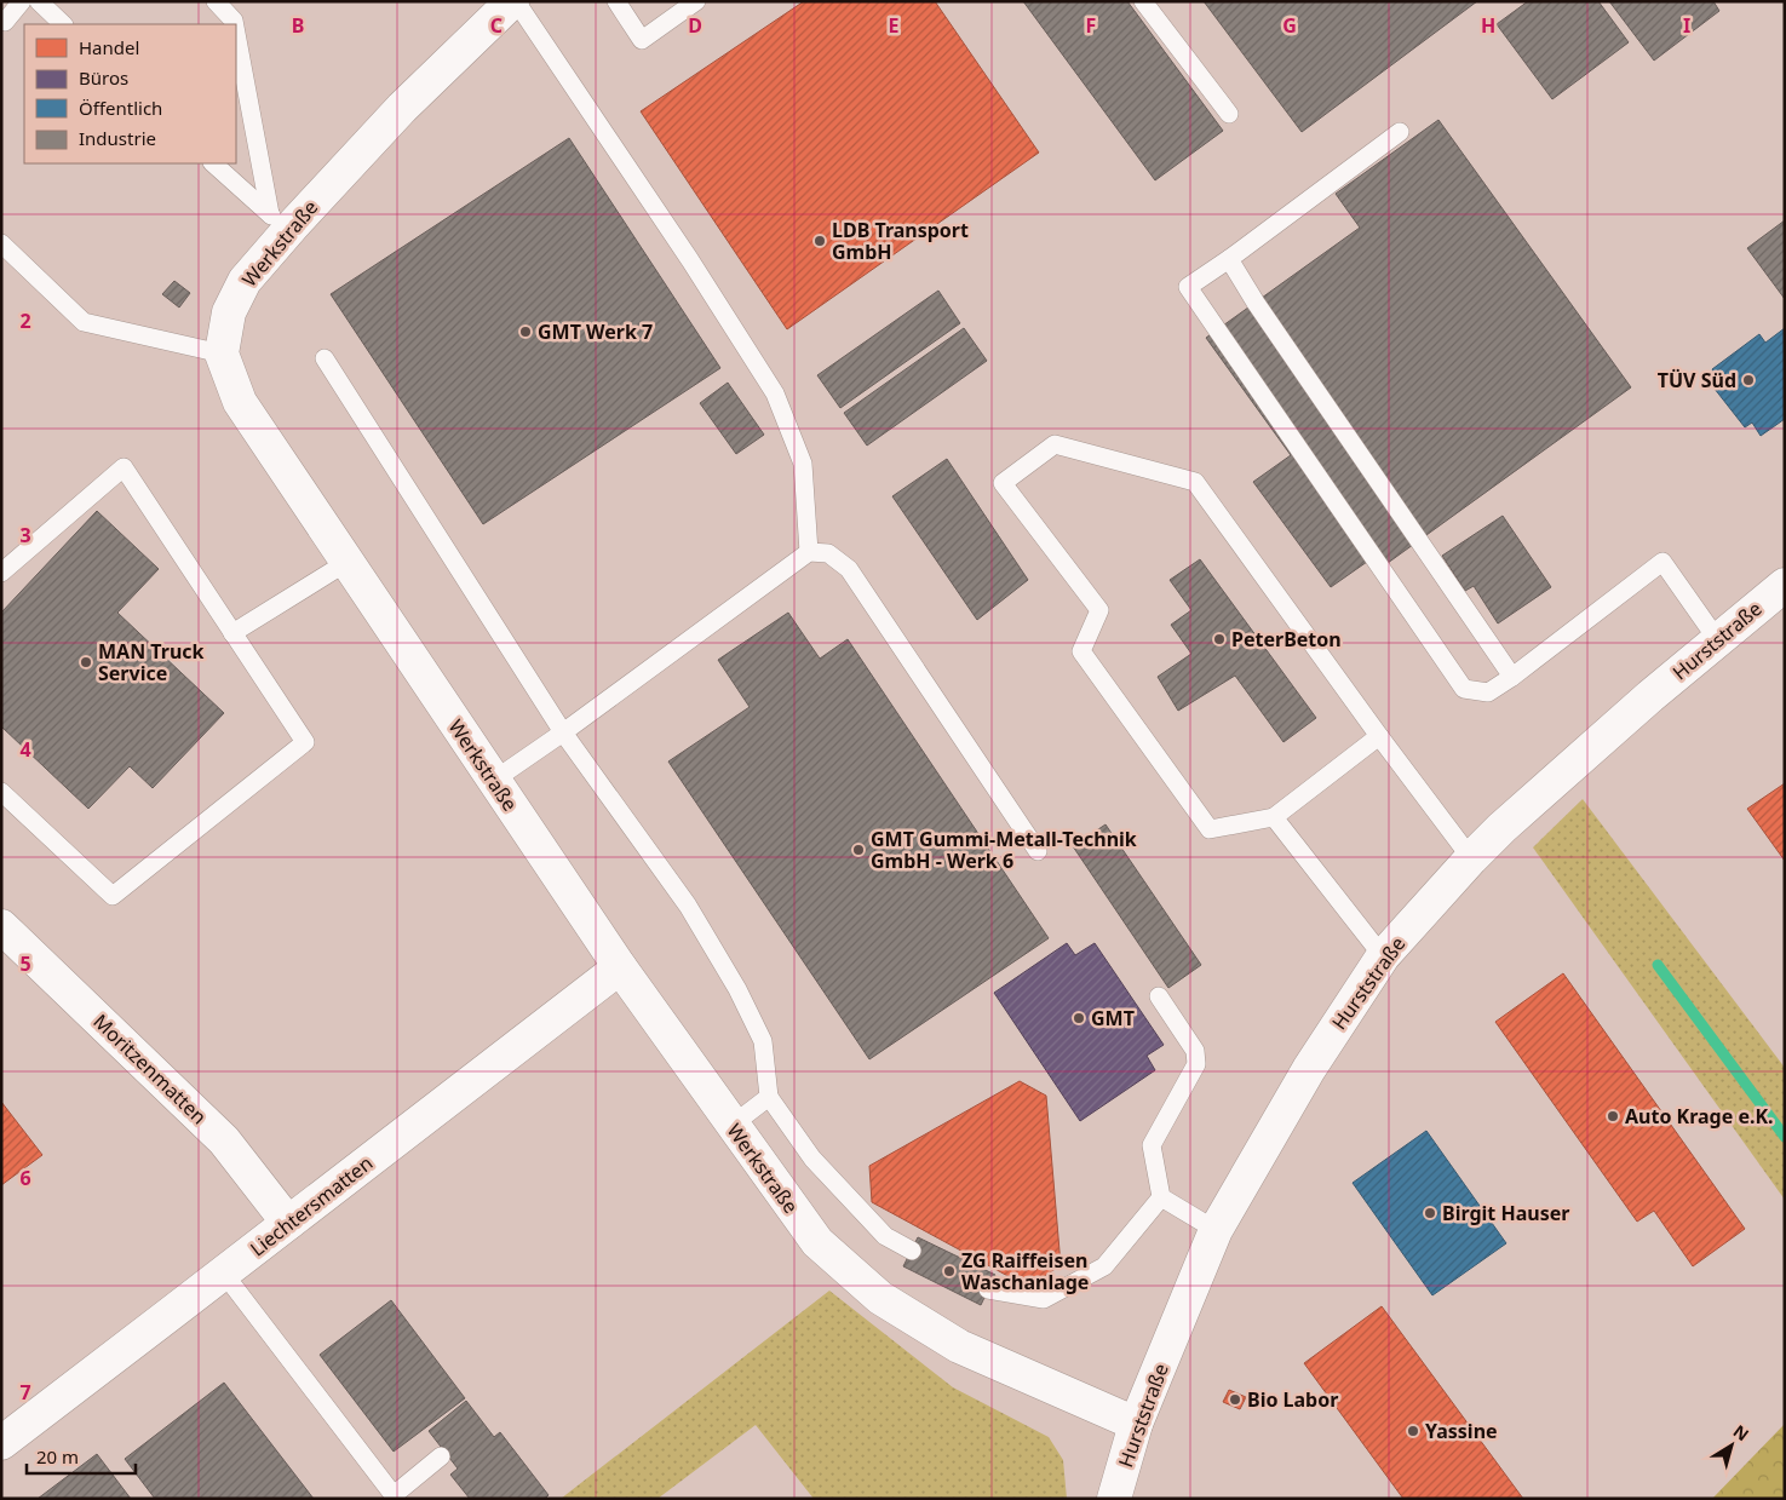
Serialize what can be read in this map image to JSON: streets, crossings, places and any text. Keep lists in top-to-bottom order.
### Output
{
  "streets": {
    "street": [
      "Werkstraße",
      "Hurststraße",
      "Moritzenmatten",
      "Liechtersmatten"
    ]
  },
  "crossings": [
    ["Werkstraße", "Hurststraße"],
    ["Werkstraße", "Liechtersmatten"],
    ["Moritzenmatten", "Liechtersmatten"]
  ],
  "places": [
    "LDB Transport GmbH",
    "GMT Werk 7",
    "TÜV Süd",
    "PeterBeton",
    "MAN Truck Service",
    "GMT Gummi-Metall-Technik GmbH - Werk 6",
    "GMT",
    "Auto Krage e.K.",
    "Birgit Hauser",
    "ZG Raiffeisen Waschanlage",
    "Bio Labor",
    "Yassine"
  ],
  "legend": [
    "Handel",
    "Büros",
    "Öffentlich",
    "Industrie"
  ],
  "scale_bar": "20 m",
  "north": "top right",
  "grid": {
    "columns": [
      "B",
      "C",
      "D",
      "E",
      "F",
      "G",
      "H",
      "I"
    ],
    "rows": [
      "2",
      "3",
      "4",
      "5",
      "6",
      "7"
    ]
  }
}
